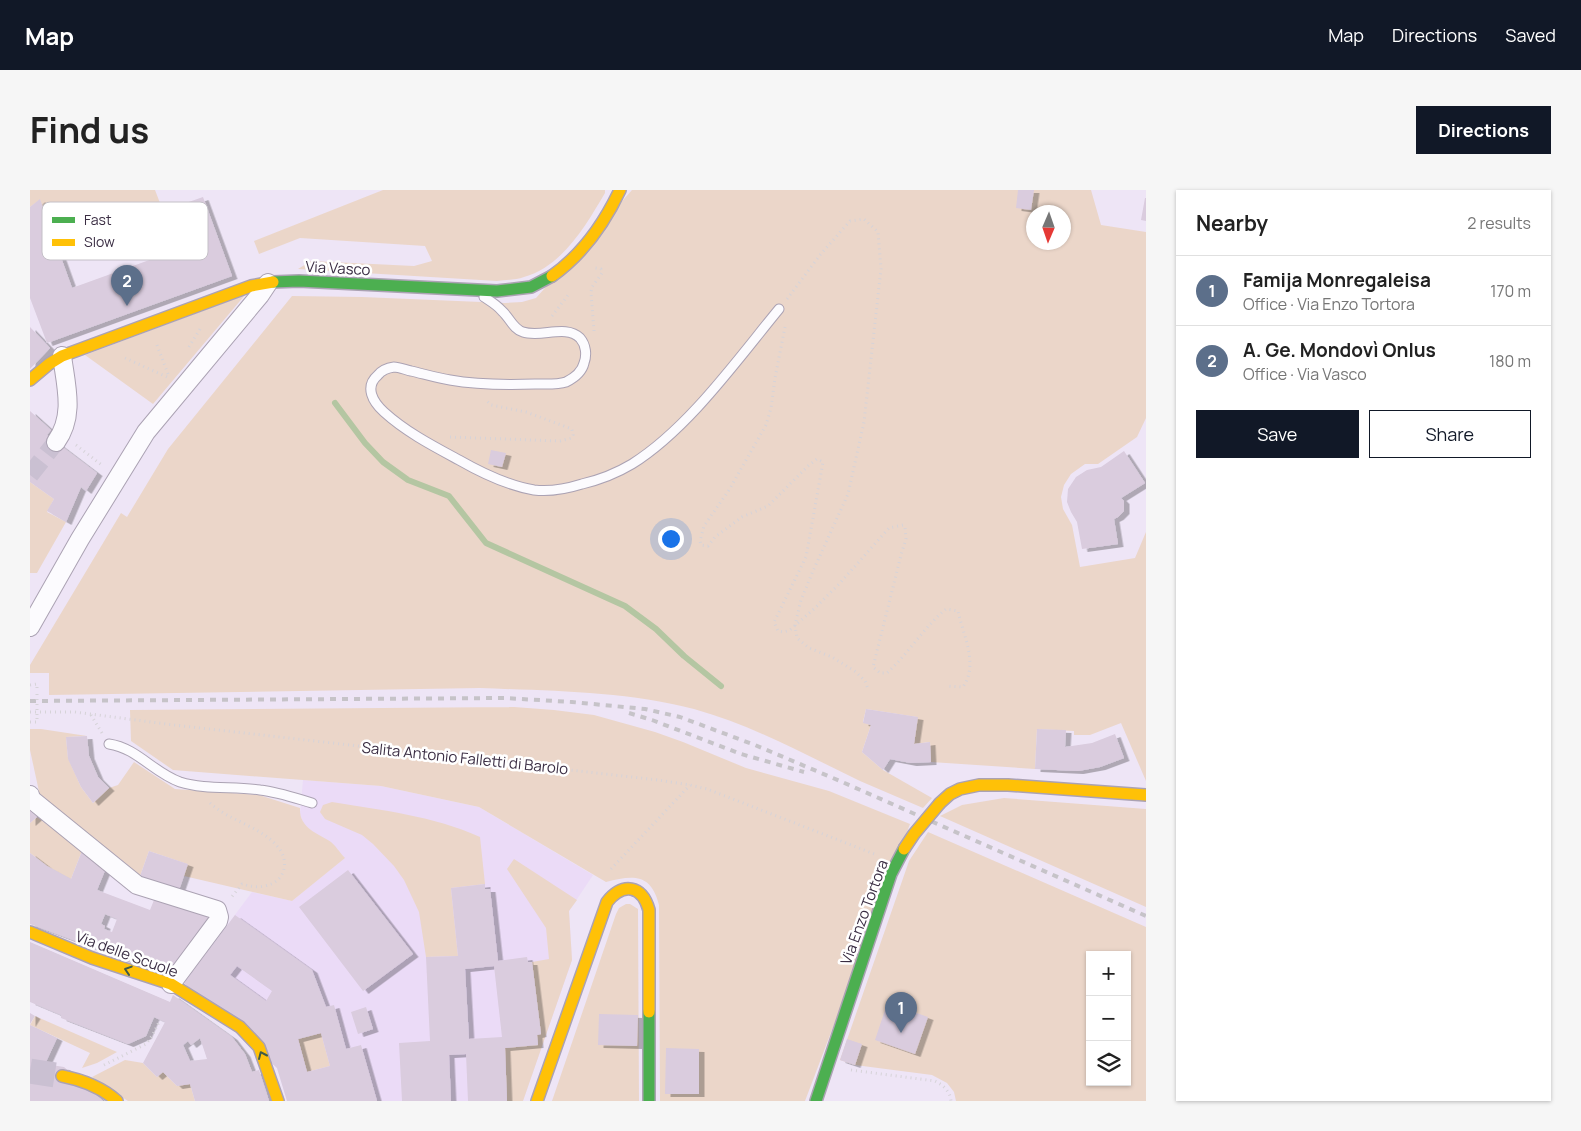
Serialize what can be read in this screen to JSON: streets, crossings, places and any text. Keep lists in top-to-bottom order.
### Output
{
  "streets": {
    "street": ["Via Vasco", "Via Enzo Tortora", "Via delle Scuole"],
    "path": ["Salita Antonio Falletti di Barolo"]
  },
  "one_way": ["Via delle Scuole"],
  "legend": ["Fast", "Slow"],
  "north": "bottom",
  "page": {
    "header": "Map",
    "nav": ["Map", "Directions", "Saved"],
    "title": "Find us",
    "buttons": [
      "Directions",
      ["Save", "Share"]
    ],
    "heading": ["Nearby", "2 results"],
    "list": [
      {
        "mark": "1",
        "name": "Famija Monregaleisa",
        "note": "Office · Via Enzo Tortora",
        "value": "170 m"
      },
      {
        "mark": "2",
        "name": "A. Ge. Mondovì Onlus",
        "note": "Office · Via Vasco",
        "value": "180 m"
      }
    ],
    "pins": ["2", "1"],
    "map_buttons": ["+", "−"]
  }
}
